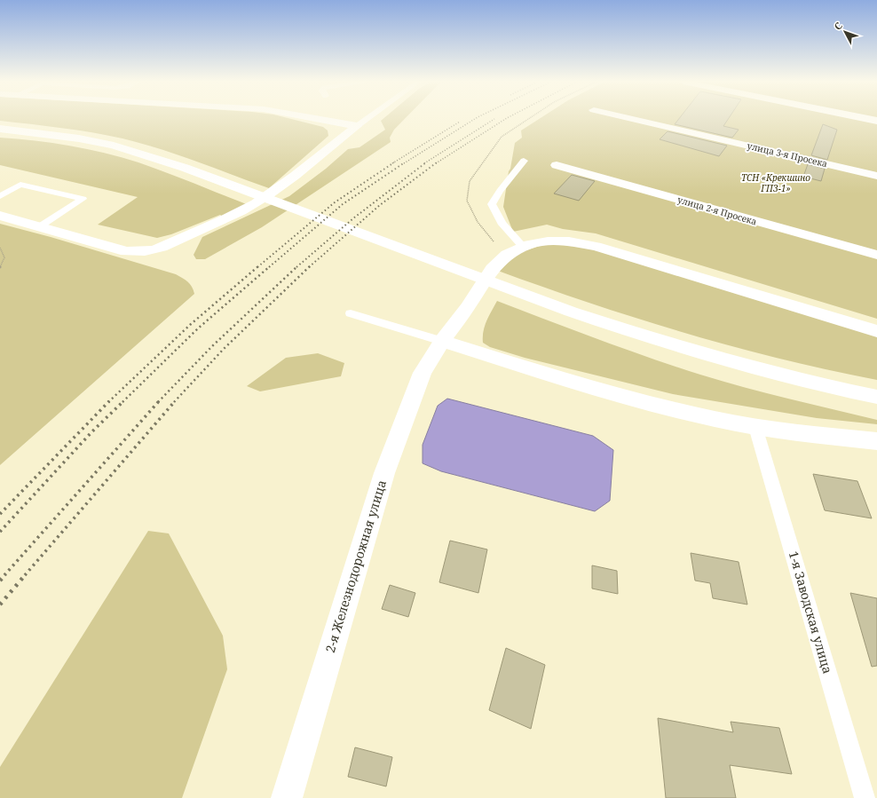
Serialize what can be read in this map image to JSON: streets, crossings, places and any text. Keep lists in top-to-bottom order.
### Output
{
  "streets": {
    "street": ["улица 3-я Просека", "улица 2-я Просека", "2-я Железнодорожная улица"],
    "lane": ["1-я Заводская улица"]
  },
  "parks": ["ТСН «Крекшино ГПЗ-1»"],
  "north": "top left"
}
